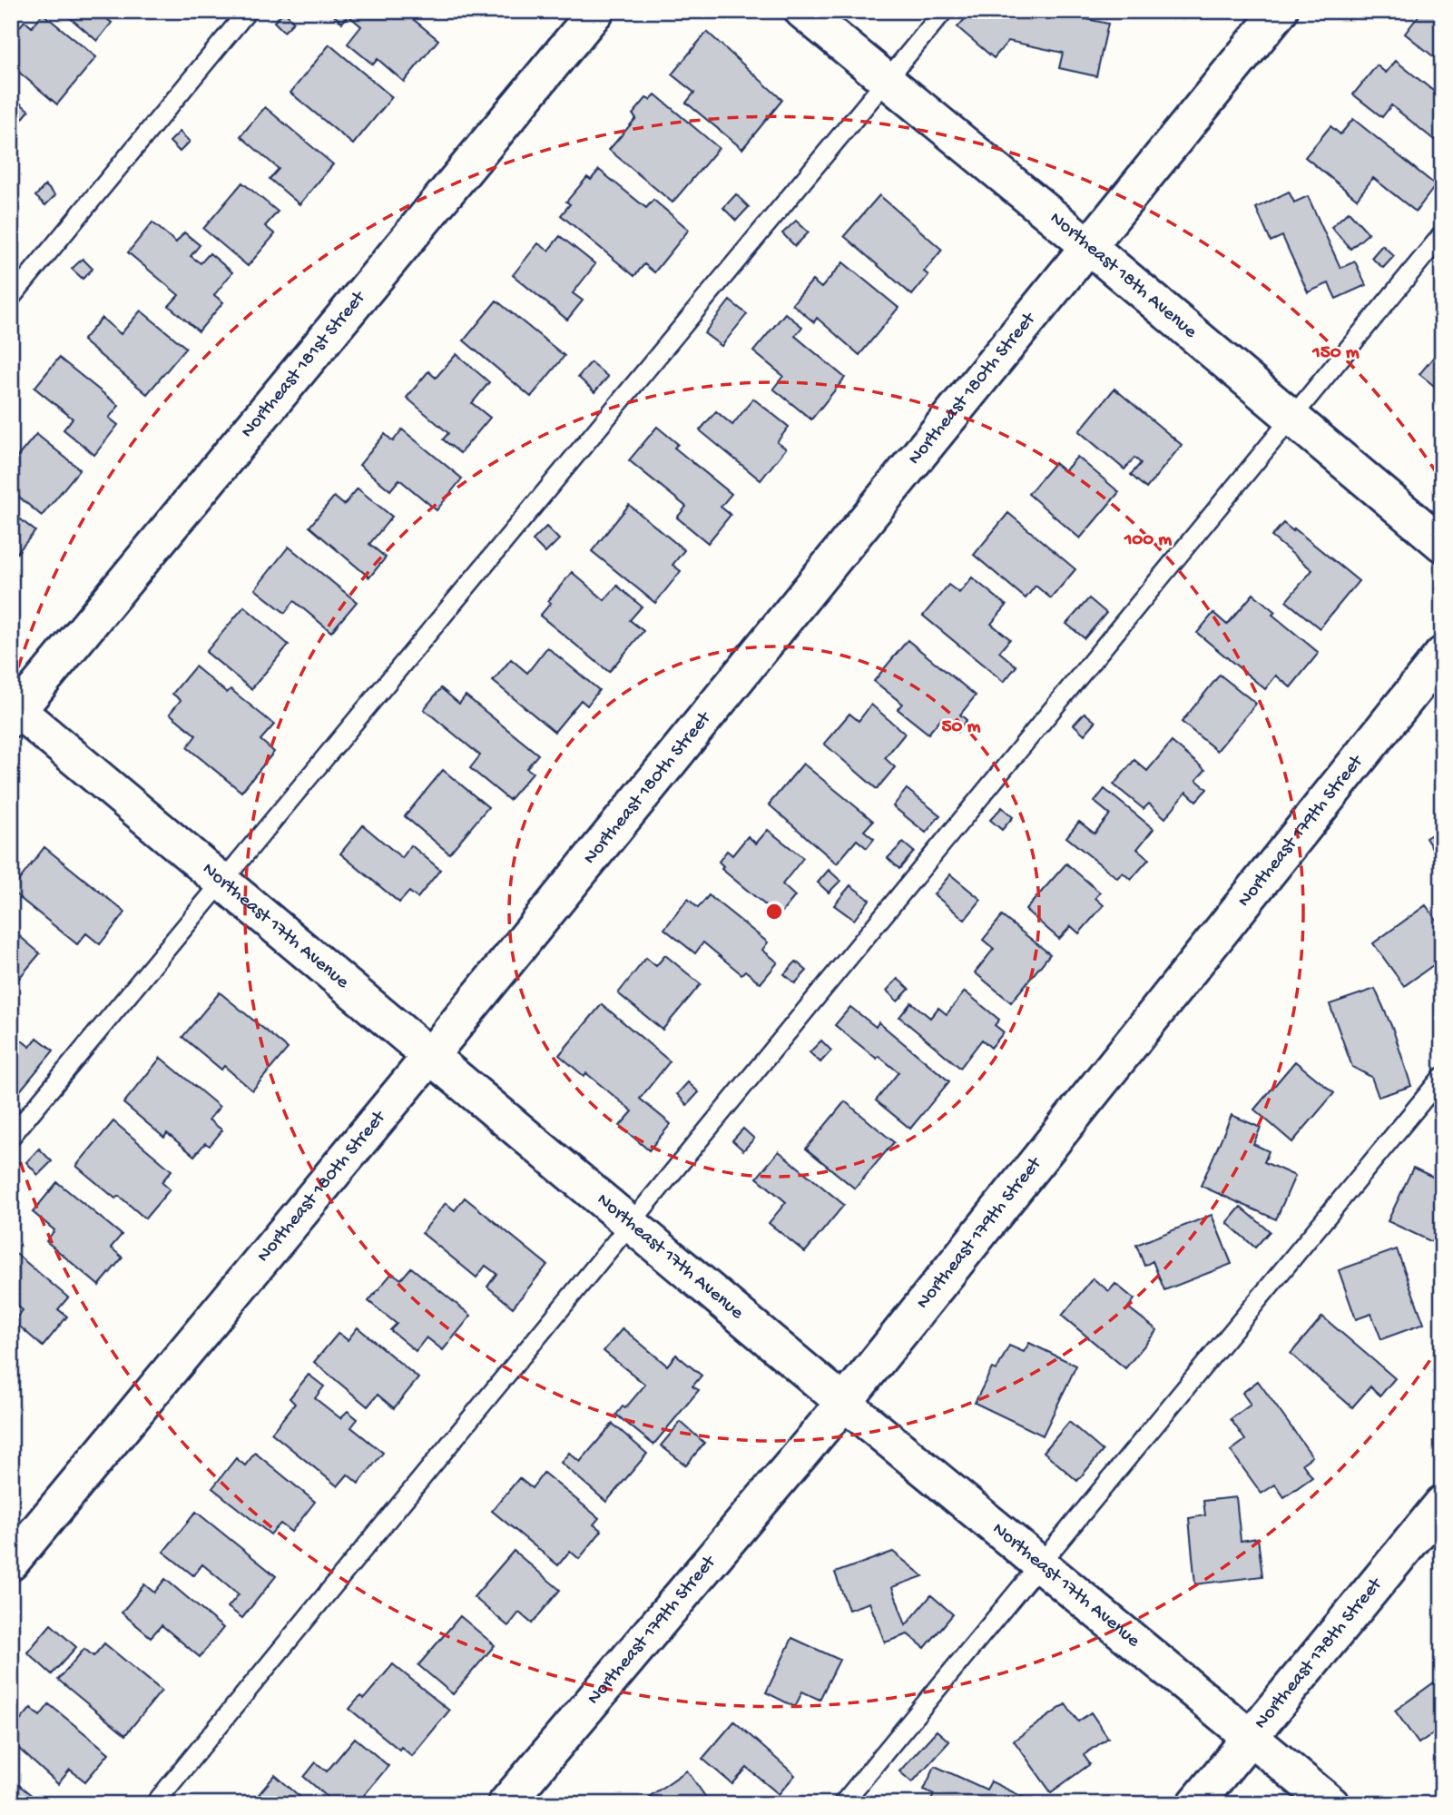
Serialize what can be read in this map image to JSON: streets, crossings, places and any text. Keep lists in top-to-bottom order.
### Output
{
  "streets": {
    "street": [
      "Northeast 18th Avenue",
      "Northeast 181st Street",
      "Northeast 180th Street",
      "Northeast 179th Street",
      "Northeast 17th Avenue",
      "Northeast 178th Street"
    ]
  },
  "crossings": [
    ["Northeast 18th Avenue", "Northeast 180th Street"],
    ["Northeast 181st Street", "Northeast 17th Avenue"],
    ["Northeast 180th Street", "Northeast 17th Avenue"],
    ["Northeast 179th Street", "Northeast 17th Avenue"],
    ["Northeast 17th Avenue", "Northeast 178th Street"]
  ],
  "rings": ["150 m", "100 m", "50 m"]
}
